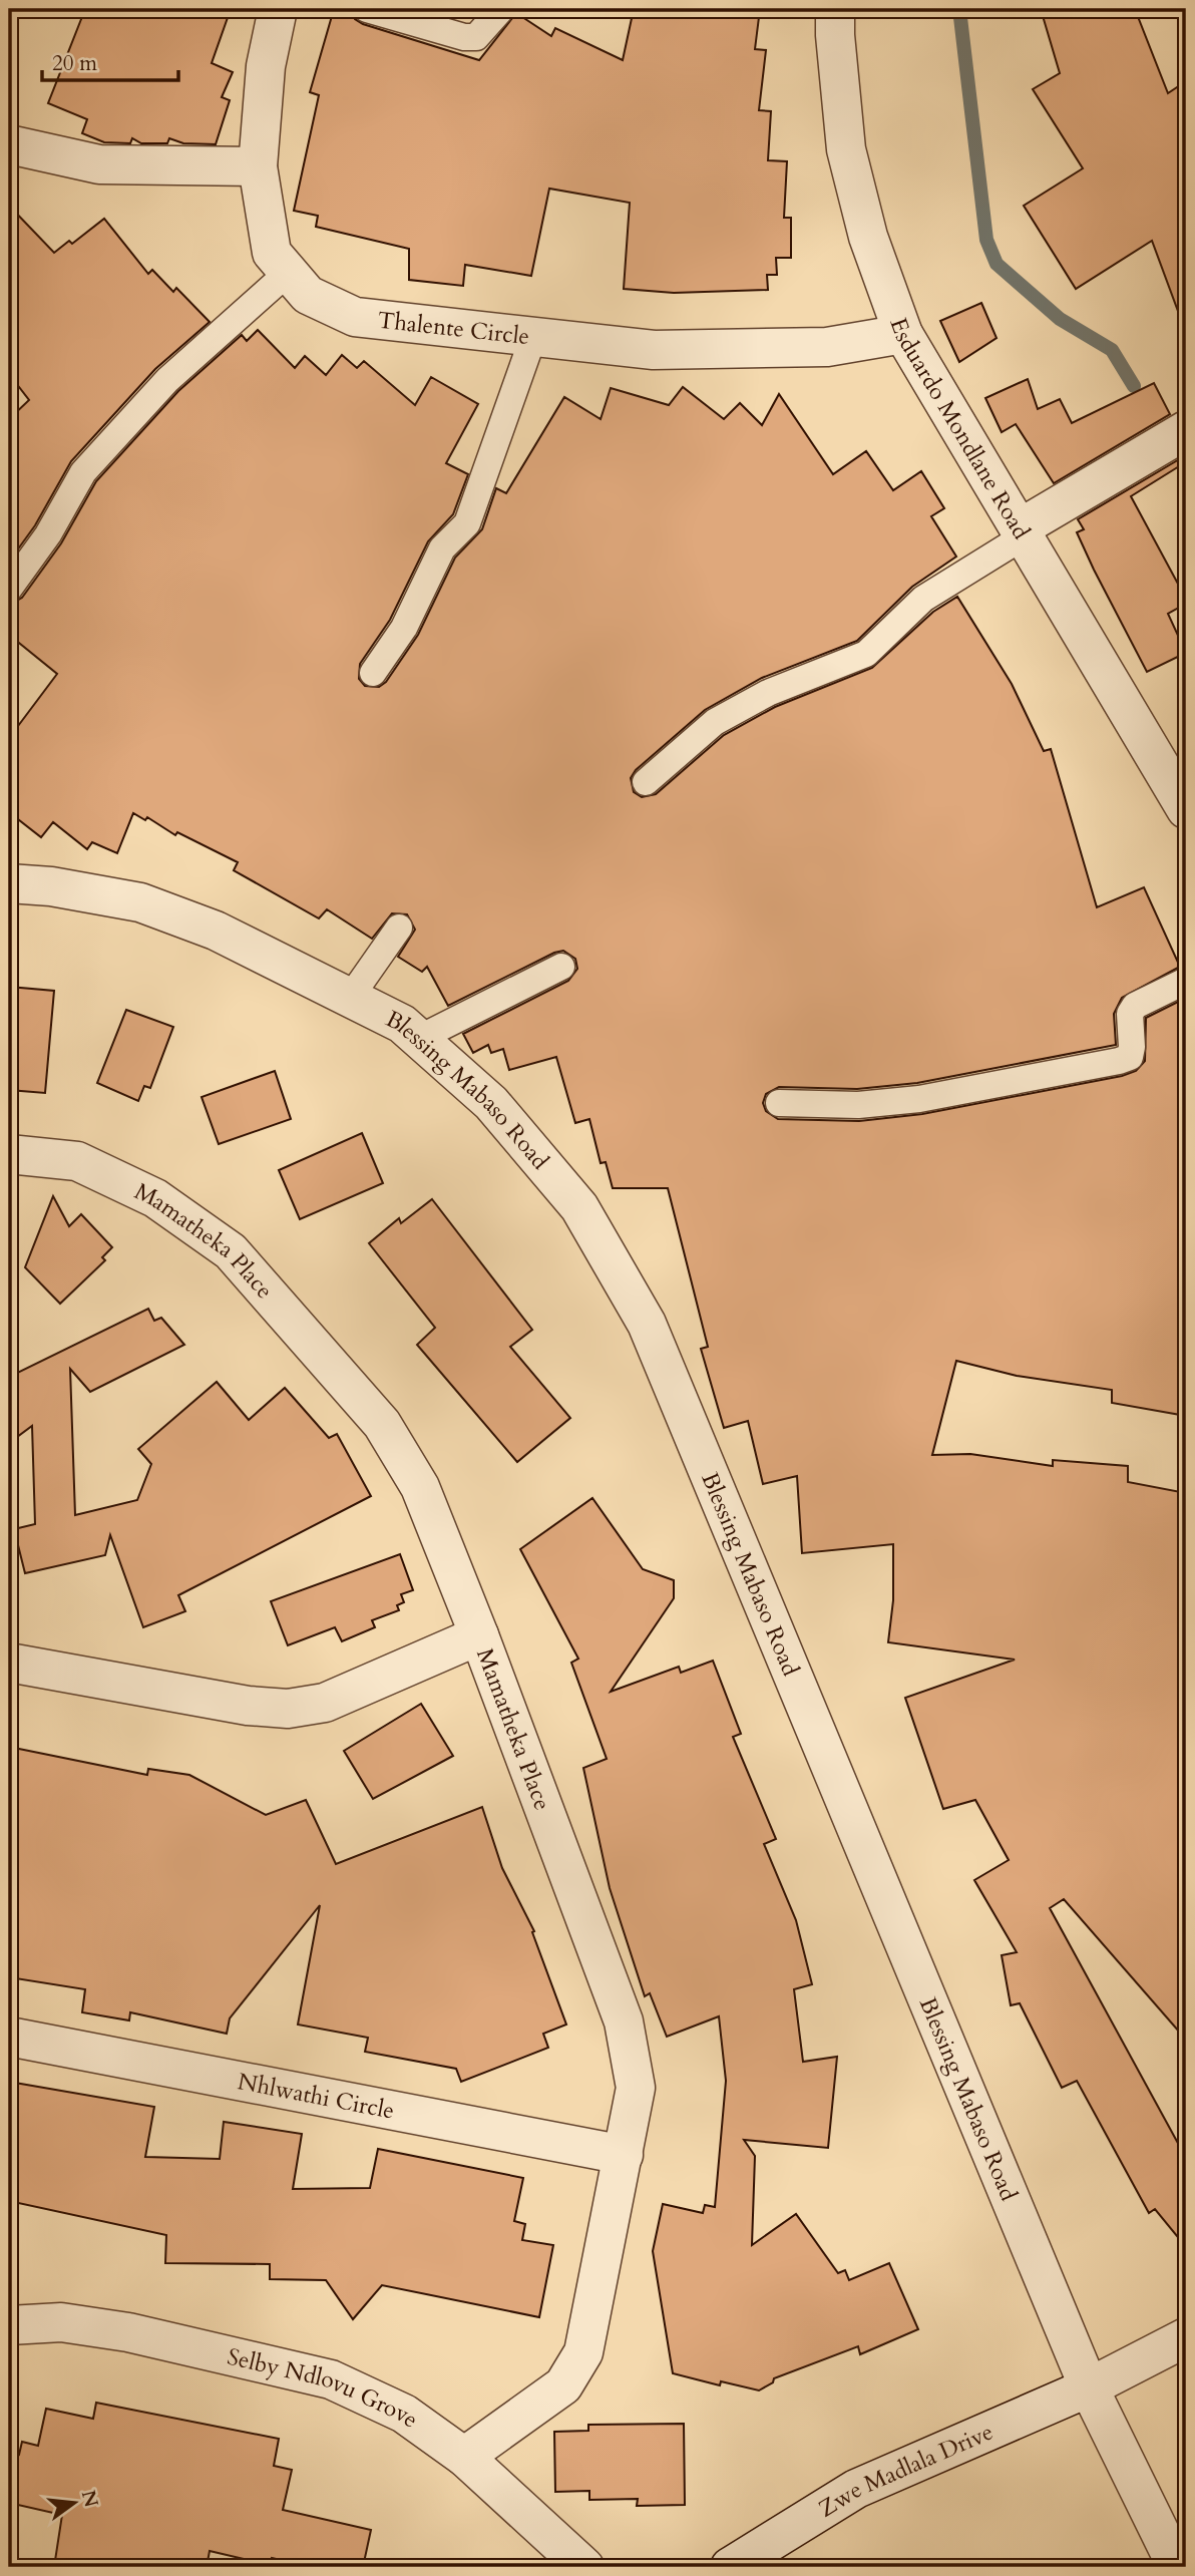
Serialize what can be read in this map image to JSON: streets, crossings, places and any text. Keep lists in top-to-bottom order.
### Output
{
  "streets": {
    "street": [
      "Thalente Circle",
      "Esduardo Mondlane Road",
      "Blessing Mabaso Road",
      "Mamatheka Place",
      "Nhlwathi Circle",
      "Selby Ndlovu Grove",
      "Zwe Madlala Drive"
    ]
  },
  "crossings": [
    ["Thalente Circle", "Esduardo Mondlane Road"],
    ["Blessing Mabaso Road", "Zwe Madlala Drive"],
    ["Mamatheka Place", "Nhlwathi Circle"],
    ["Mamatheka Place", "Selby Ndlovu Grove"]
  ],
  "scale_bar": "20 m",
  "north": "right"
}
